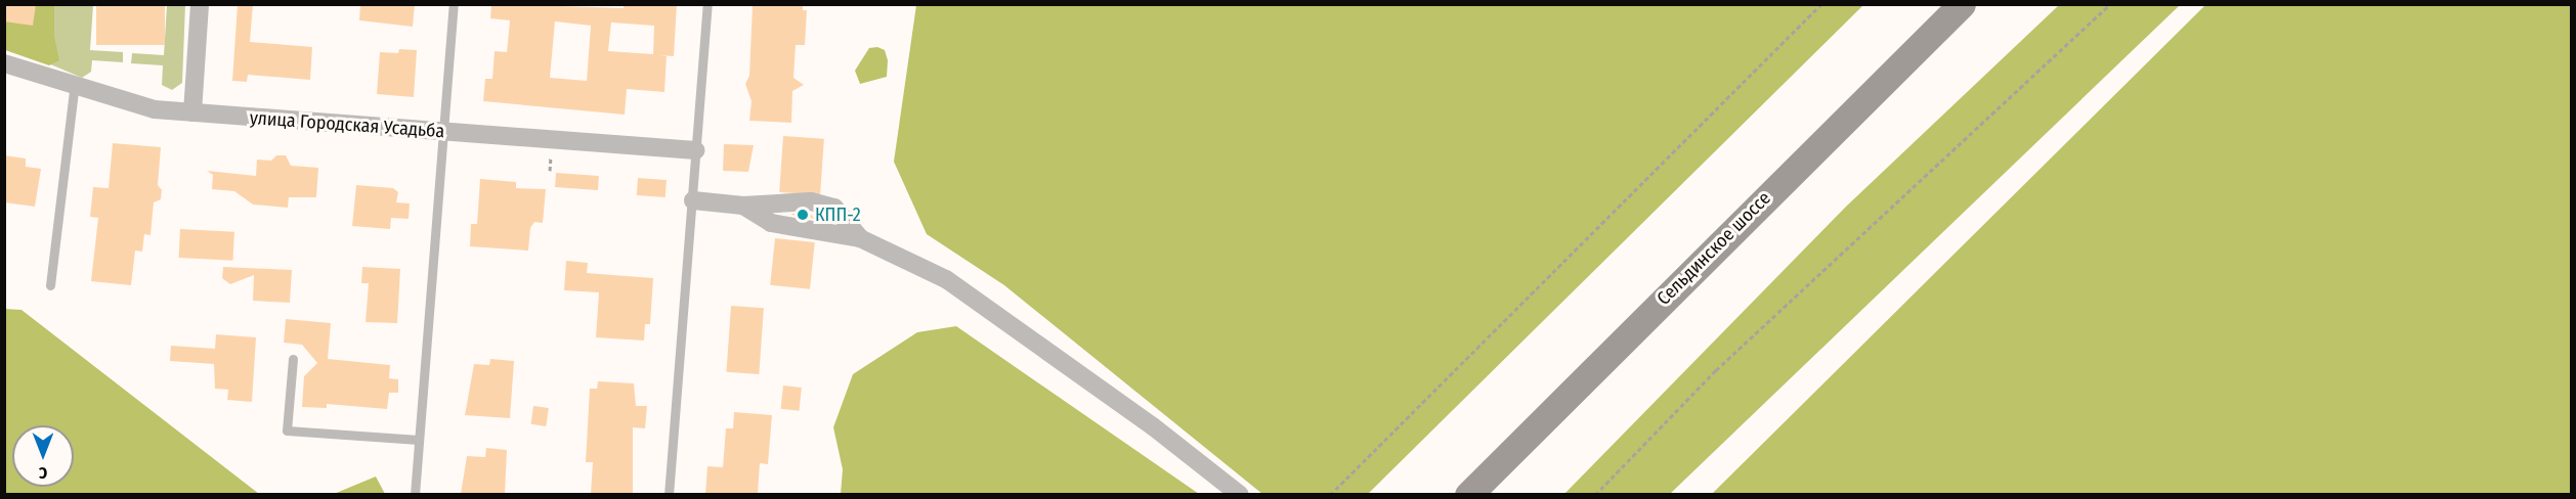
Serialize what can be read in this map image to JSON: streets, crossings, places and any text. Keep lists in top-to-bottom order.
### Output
{
  "streets": {
    "main road": ["Сельдинское шоссе"],
    "street": ["улица Городская Усадьба"]
  },
  "places": ["КПП-2"],
  "north": "bottom"
}
